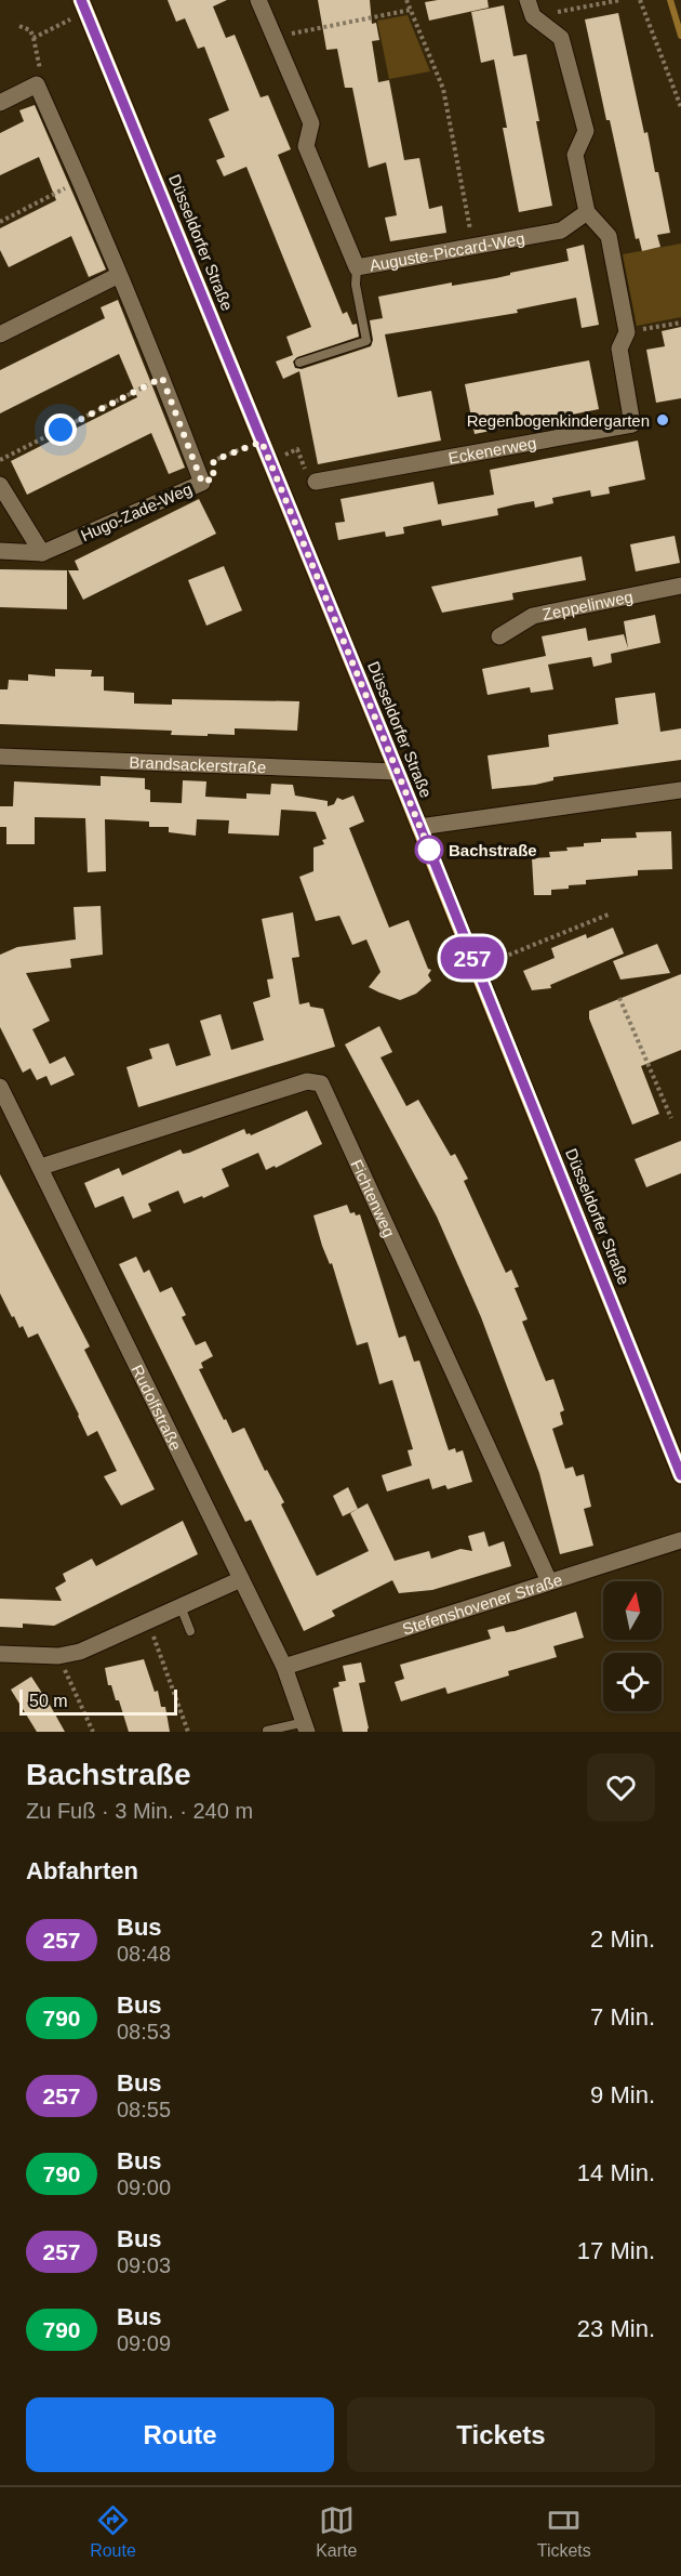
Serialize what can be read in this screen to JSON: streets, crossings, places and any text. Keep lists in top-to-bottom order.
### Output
{
  "streets": {
    "main road": ["Düsseldorfer Straße"],
    "street": [
      "Auguste-Piccard-Weg",
      "Eckenerweg",
      "Hugo-Zade-Weg",
      "Zeppelinweg",
      "Brandsackerstraße",
      "Fichtenweg",
      "Rudolfstraße",
      "Stefenshovener Straße"
    ]
  },
  "crossings": [
    ["Düsseldorfer Straße", "Brandsackerstraße"],
    ["Auguste-Piccard-Weg", "Eckenerweg"],
    ["Fichtenweg", "Rudolfstraße"],
    ["Fichtenweg", "Stefenshovener Straße"],
    ["Rudolfstraße", "Stefenshovener Straße"]
  ],
  "places": ["Regenbogenkindergarten", "Bachstraße"],
  "lines": ["bus line 257"],
  "scale_bar": "50 m",
  "north": "top",
  "page": {
    "on_map": "257",
    "scale": "50 m",
    "heading": [
      ["Bachstraße", "Zu Fuß · 3 Min. · 240 m"],
      "Abfahrten"
    ],
    "list": [
      {
        "mark": "257",
        "name": "Bus",
        "note": "08:48",
        "value": "2 Min."
      },
      {
        "mark": "790",
        "name": "Bus",
        "note": "08:53",
        "value": "7 Min."
      },
      {
        "mark": "257",
        "name": "Bus",
        "note": "08:55",
        "value": "9 Min."
      },
      {
        "mark": "790",
        "name": "Bus",
        "note": "09:00",
        "value": "14 Min."
      },
      {
        "mark": "257",
        "name": "Bus",
        "note": "09:03",
        "value": "17 Min."
      },
      {
        "mark": "790",
        "name": "Bus",
        "note": "09:09",
        "value": "23 Min."
      }
    ],
    "buttons": ["Route", "Tickets"],
    "tabs": ["Route", "Karte", "Tickets"]
  }
}
